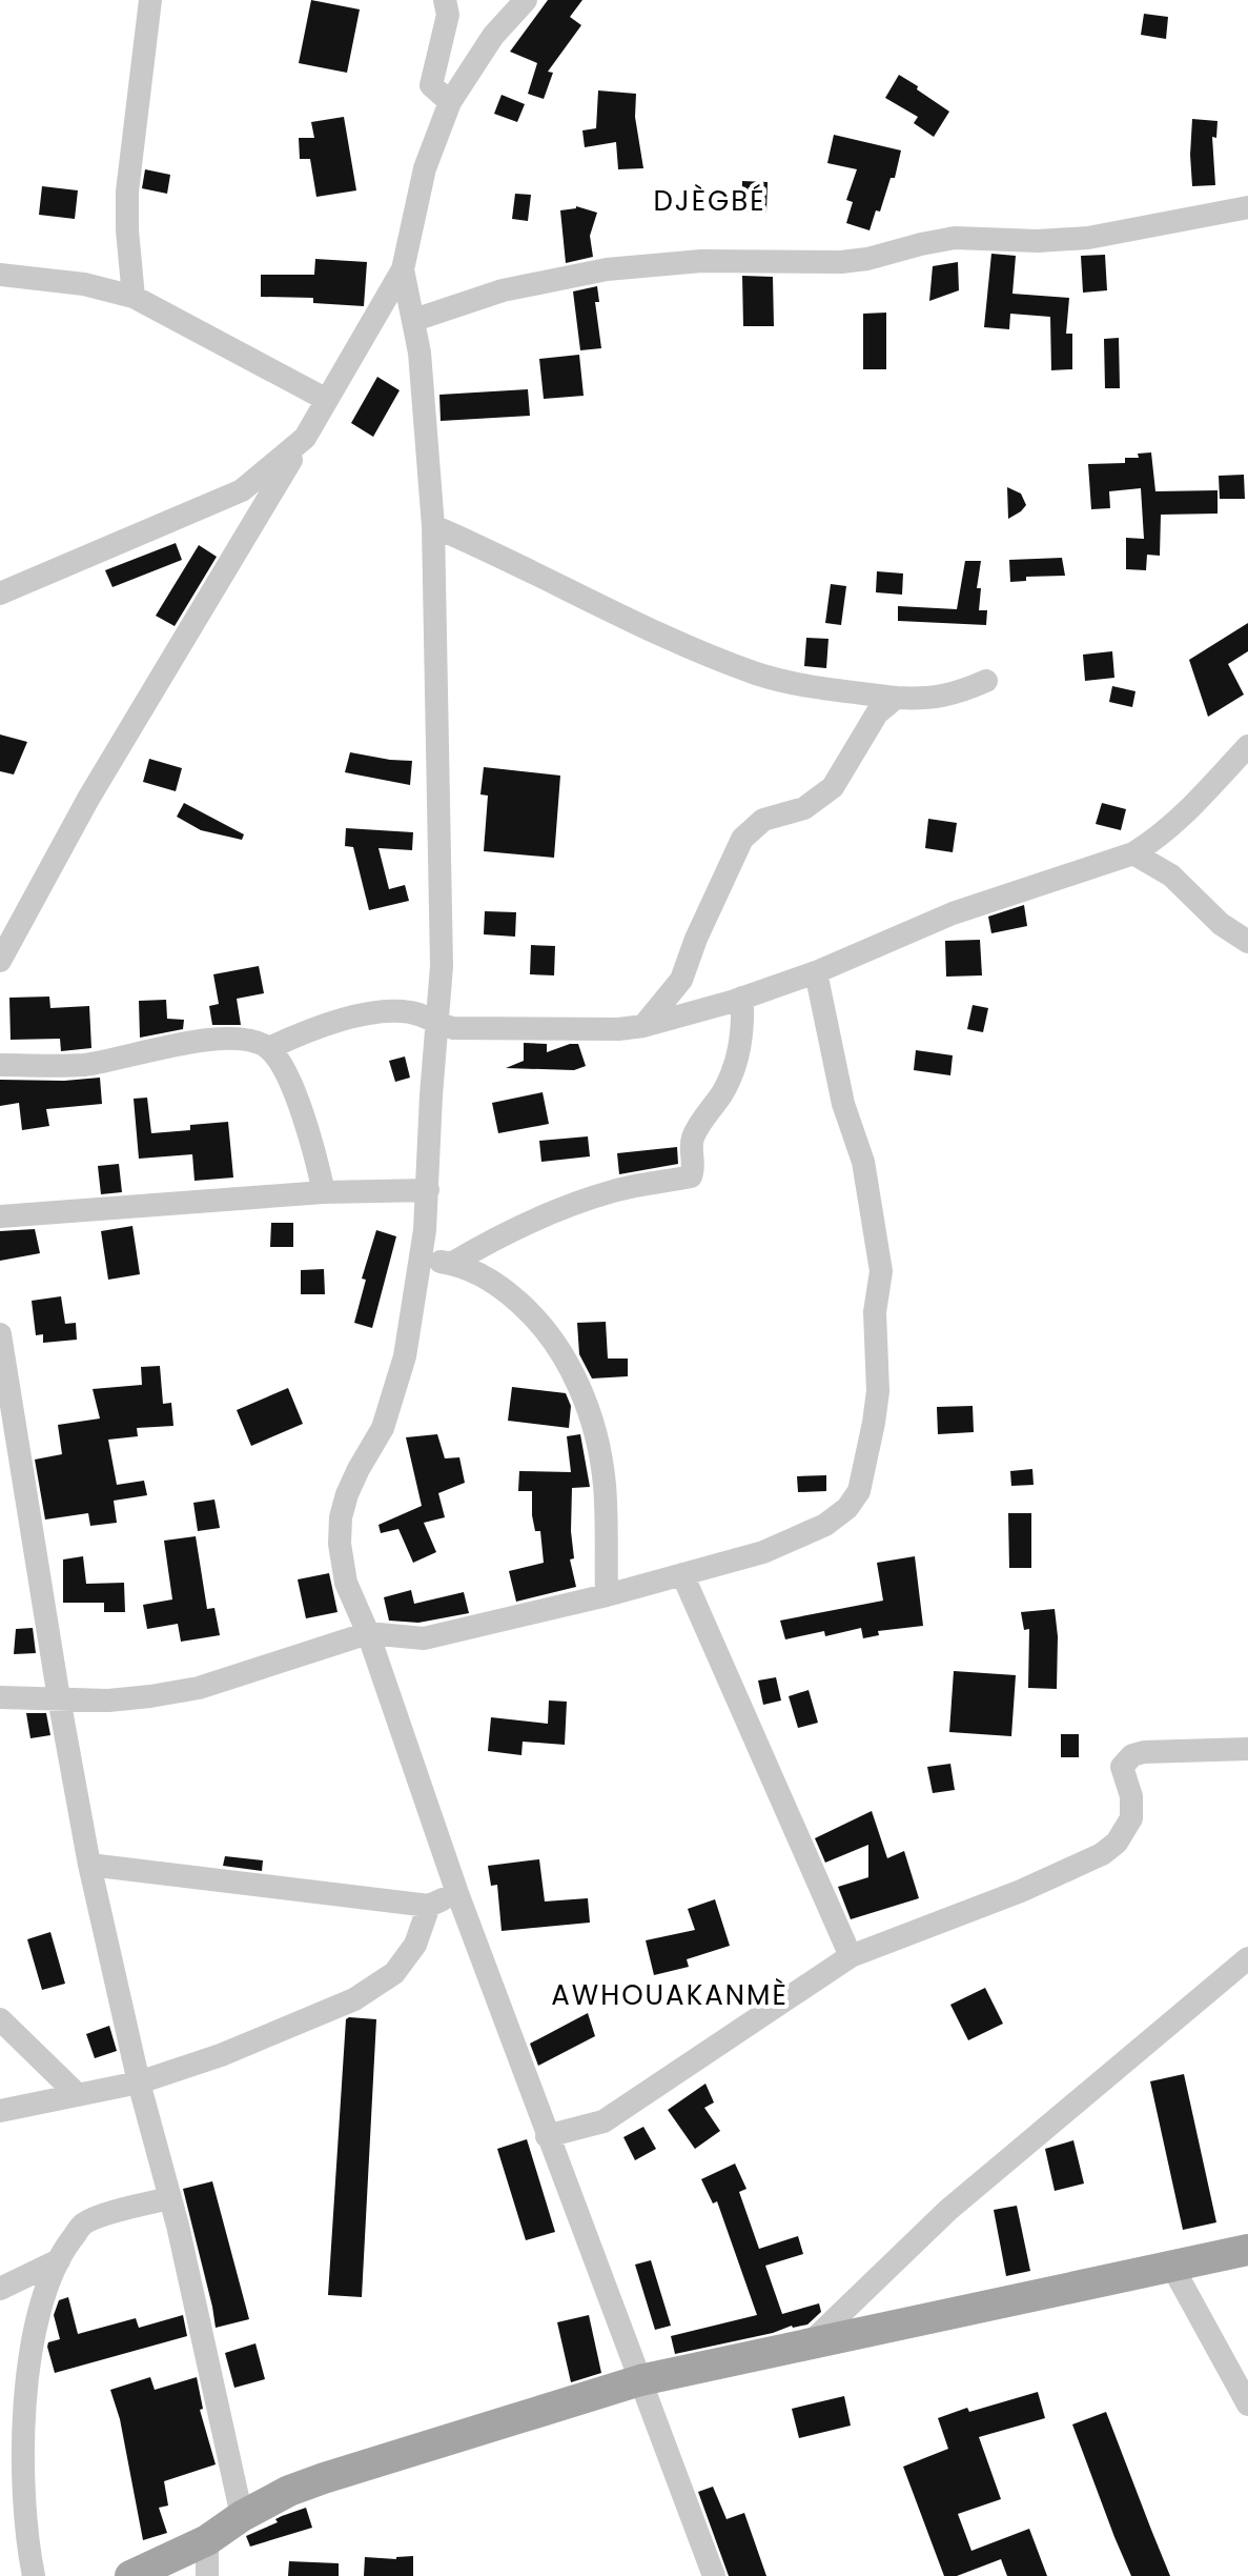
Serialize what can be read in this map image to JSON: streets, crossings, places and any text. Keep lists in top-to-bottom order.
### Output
{
  "districts": ["DJÈGBÉ", "AWHOUAKANMÈ"]
}
